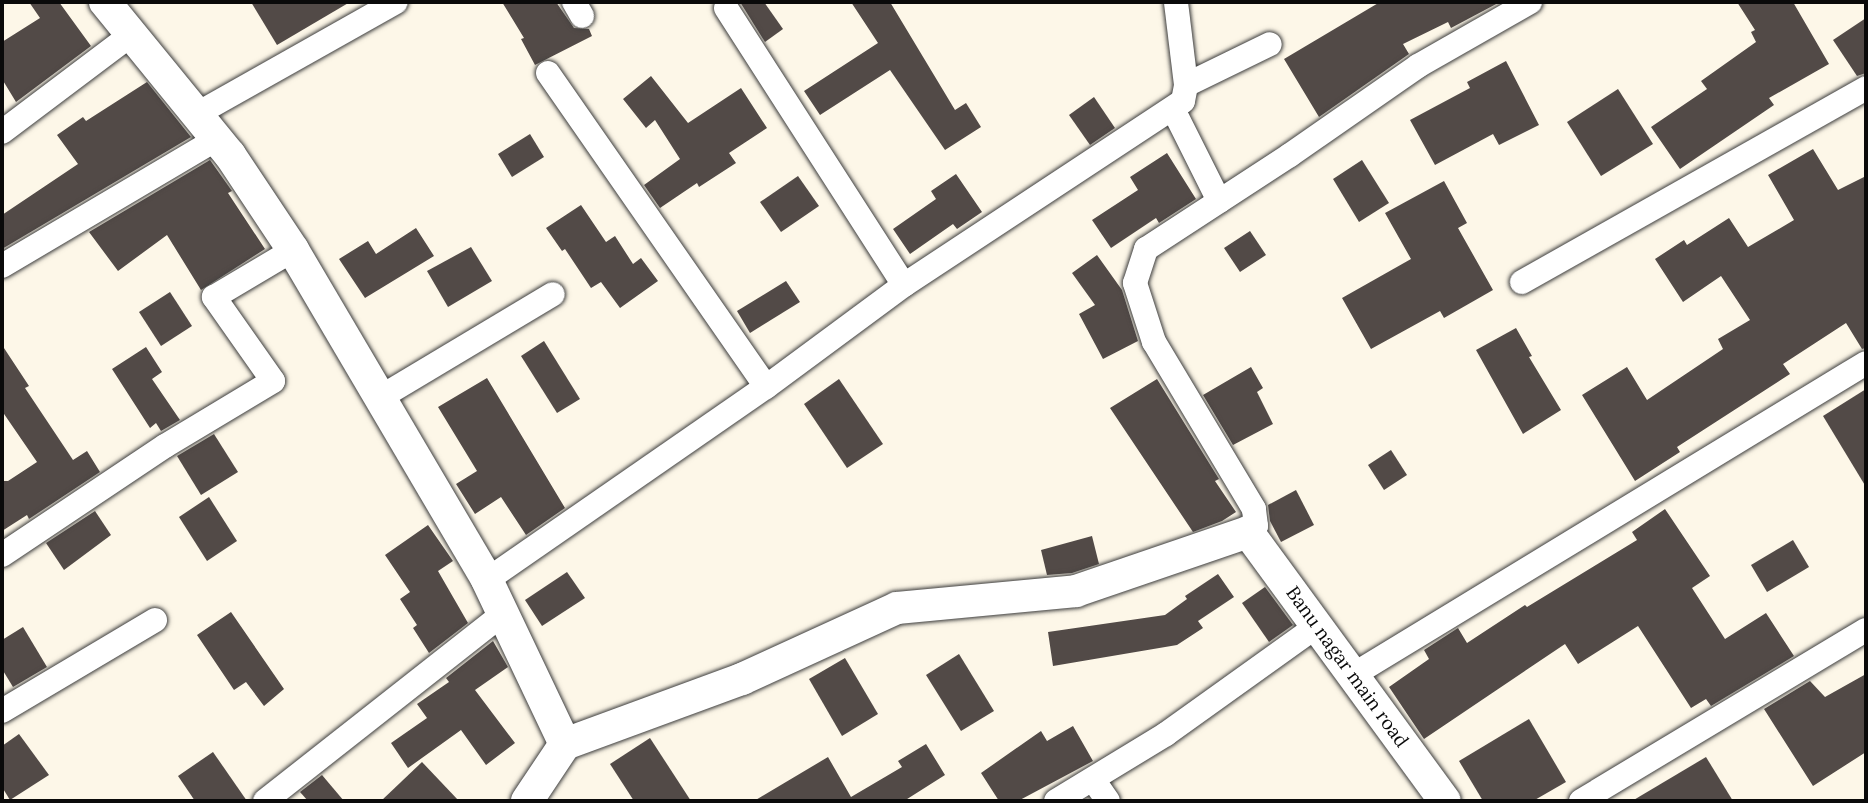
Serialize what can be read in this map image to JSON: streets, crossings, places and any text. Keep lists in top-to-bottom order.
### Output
{
  "streets": {
    "street": ["Banu nagar main road"]
  }
}
